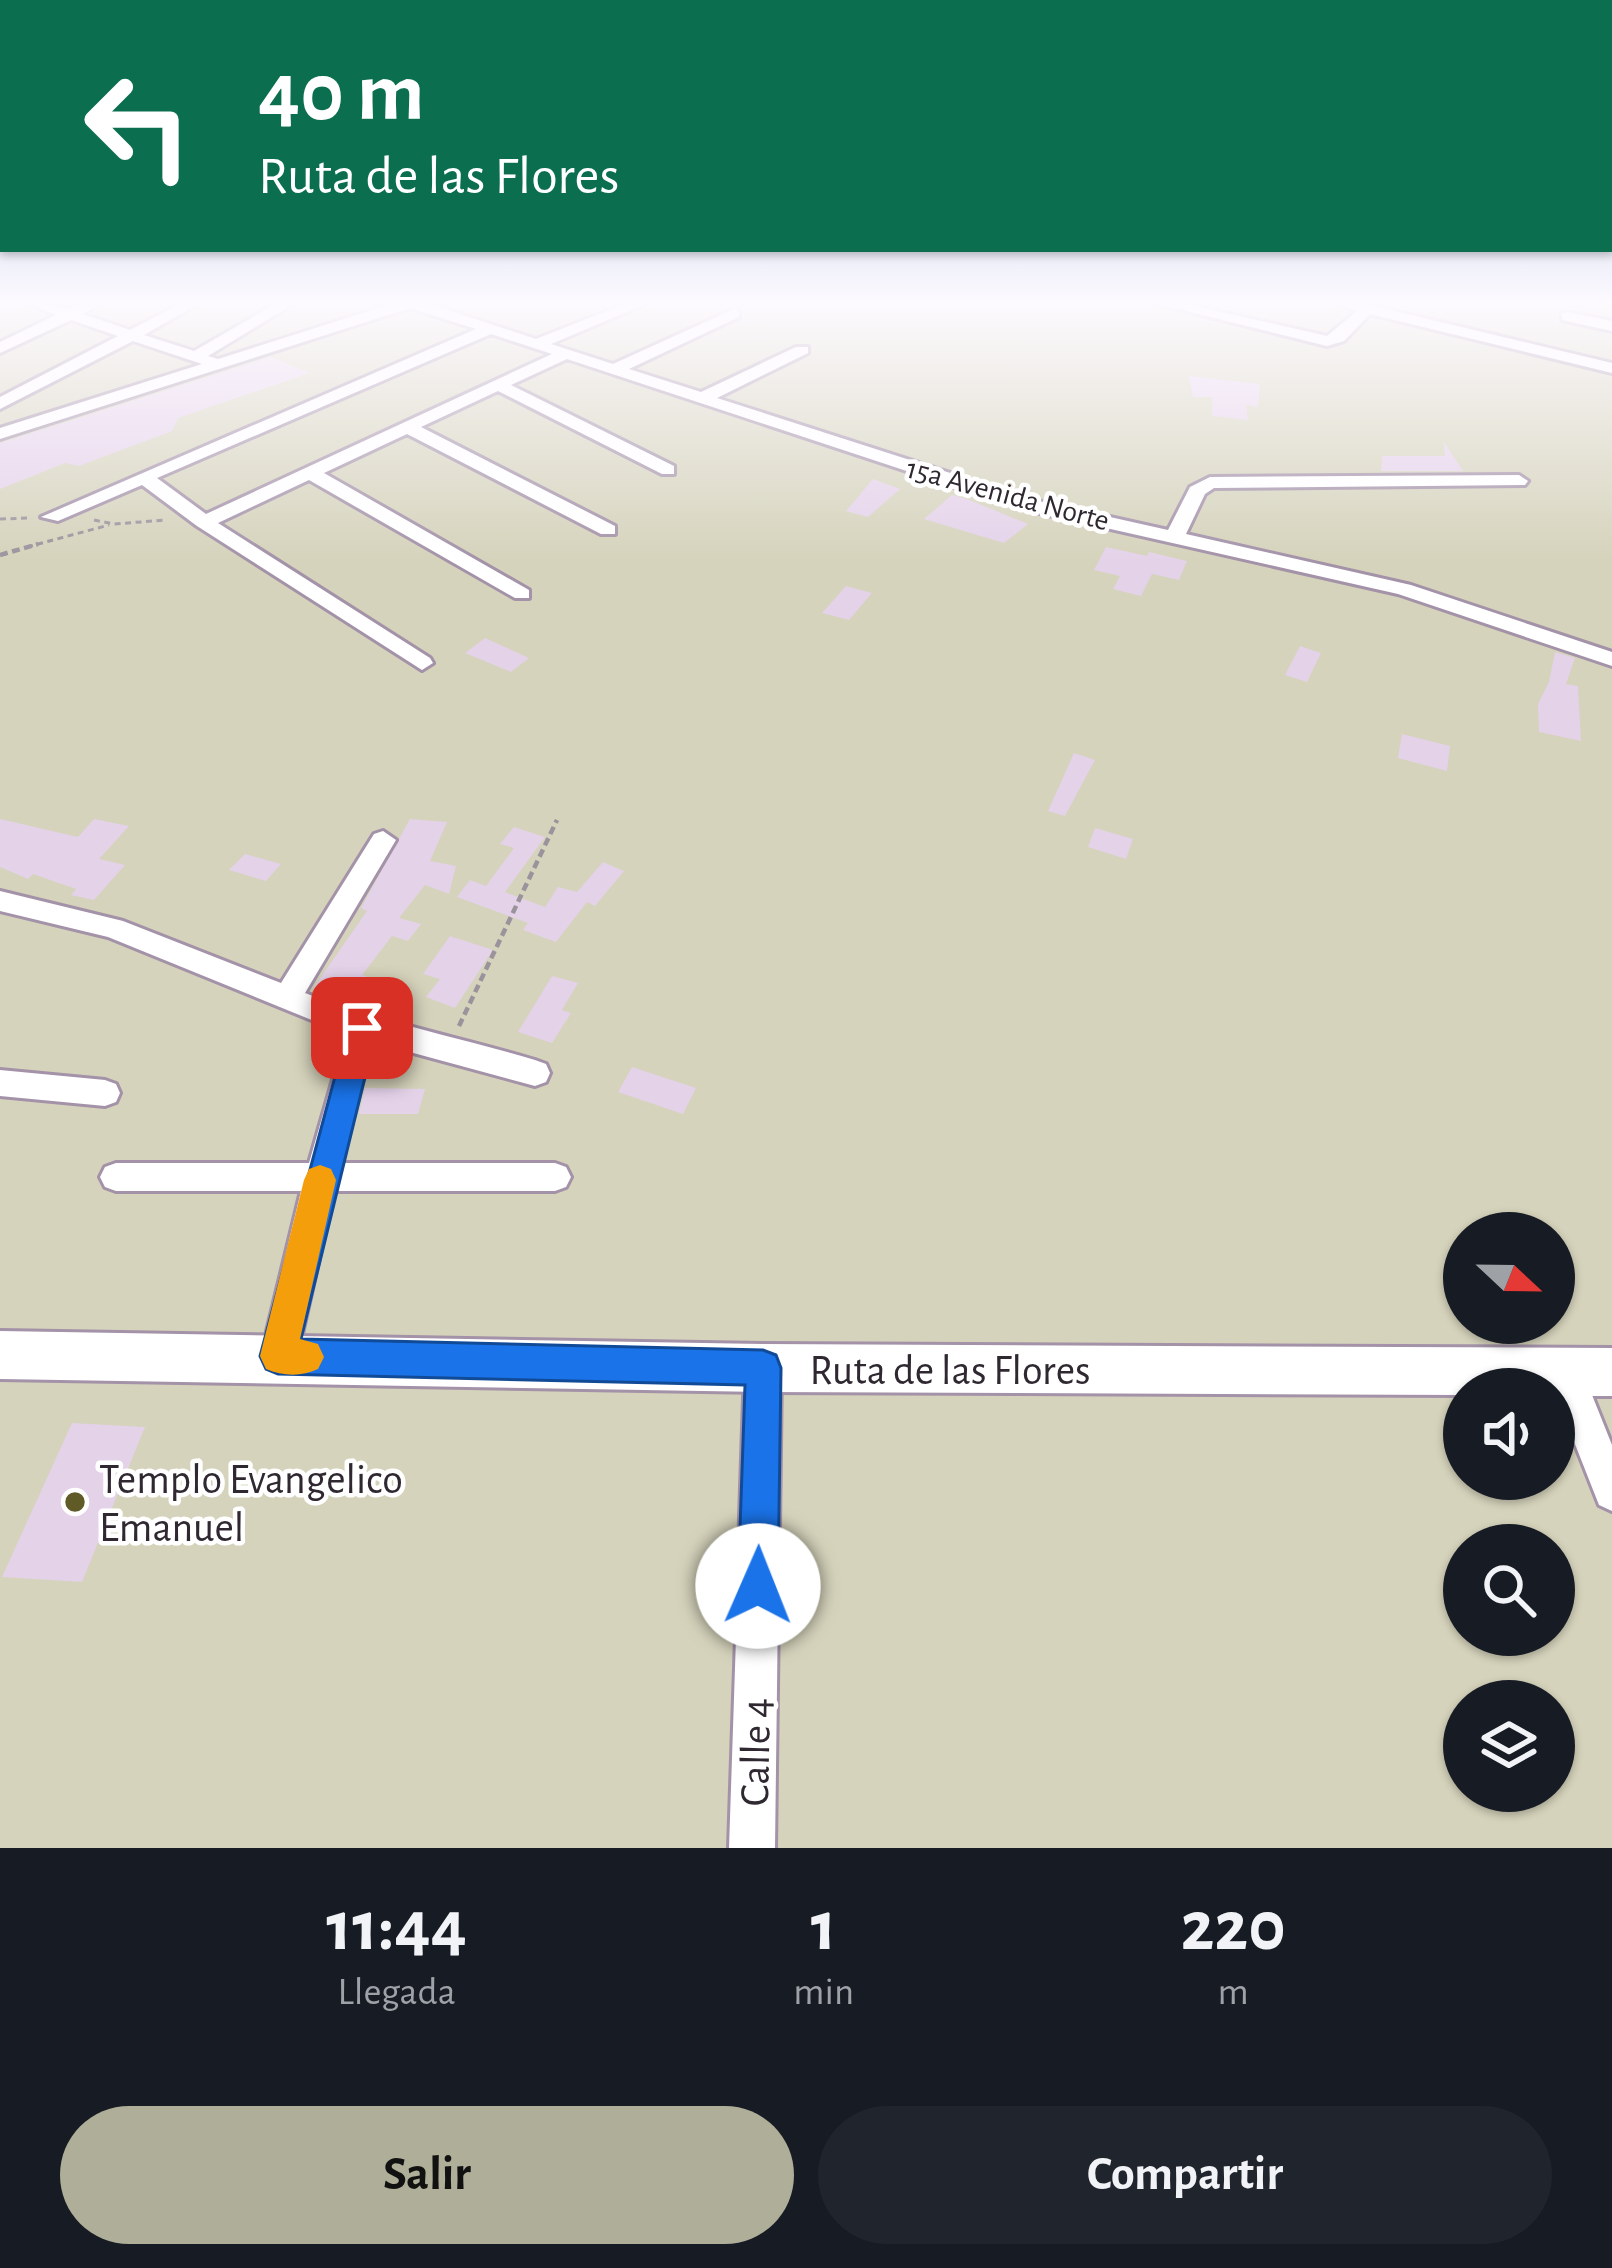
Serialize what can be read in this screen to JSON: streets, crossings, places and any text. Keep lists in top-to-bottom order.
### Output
{
  "streets": {
    "main road": ["Ruta de las Flores"],
    "street": ["15a Avenida Norte", "Calle 4"]
  },
  "crossings": [
    ["Ruta de las Flores", "Calle 4"]
  ],
  "places": ["Templo Evangelico Emanuel"],
  "north": "right",
  "page": {
    "turn": ["40 m", "Ruta de las Flores"],
    "eta": [
      "11:44",
      "Llegada",
      "1",
      "min",
      "220",
      "m"
    ],
    "buttons": ["Salir", "Compartir"]
  }
}
